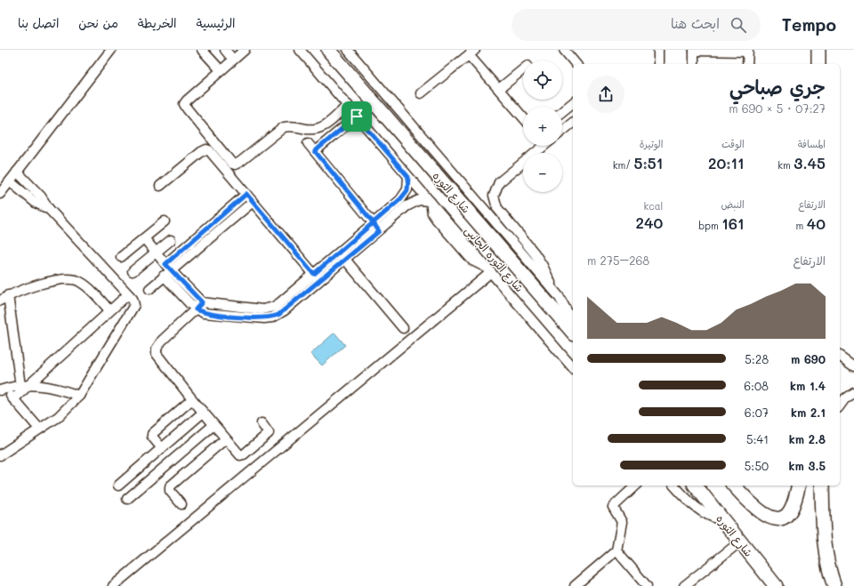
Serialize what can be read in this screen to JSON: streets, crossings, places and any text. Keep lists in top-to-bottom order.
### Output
{
  "streets": {
    "highway": ["شارع الثوره"],
    "street": ["شارع الثوره الجانبى"]
  },
  "page": {
    "header": "Tempo",
    "search": "ابحث هنا",
    "nav": [
      "الرئيسية",
      "الخريطة",
      "من نحن",
      "اتصل بنا"
    ],
    "map_buttons": ["+", "−"],
    "heading": ["جري صباحي", "07:27 · 5 × 690 m"],
    "stats": [
      ["المسافة", "3.45 km"],
      ["الوقت", "20:11"],
      ["الوتيرة", "5:51 /km"],
      ["الارتفاع", "40 m"],
      ["النبض", "161 bpm"],
      ["kcal", "240"]
    ],
    "chart": ["الارتفاع", "268–275 m"],
    "list": [
      {
        "name": "690 m",
        "note": "5:28"
      },
      {
        "name": "1.4 km",
        "note": "6:08"
      },
      {
        "name": "2.1 km",
        "note": "6:07"
      },
      {
        "name": "2.8 km",
        "note": "5:41"
      },
      {
        "name": "3.5 km",
        "note": "5:50"
      }
    ]
  }
}
